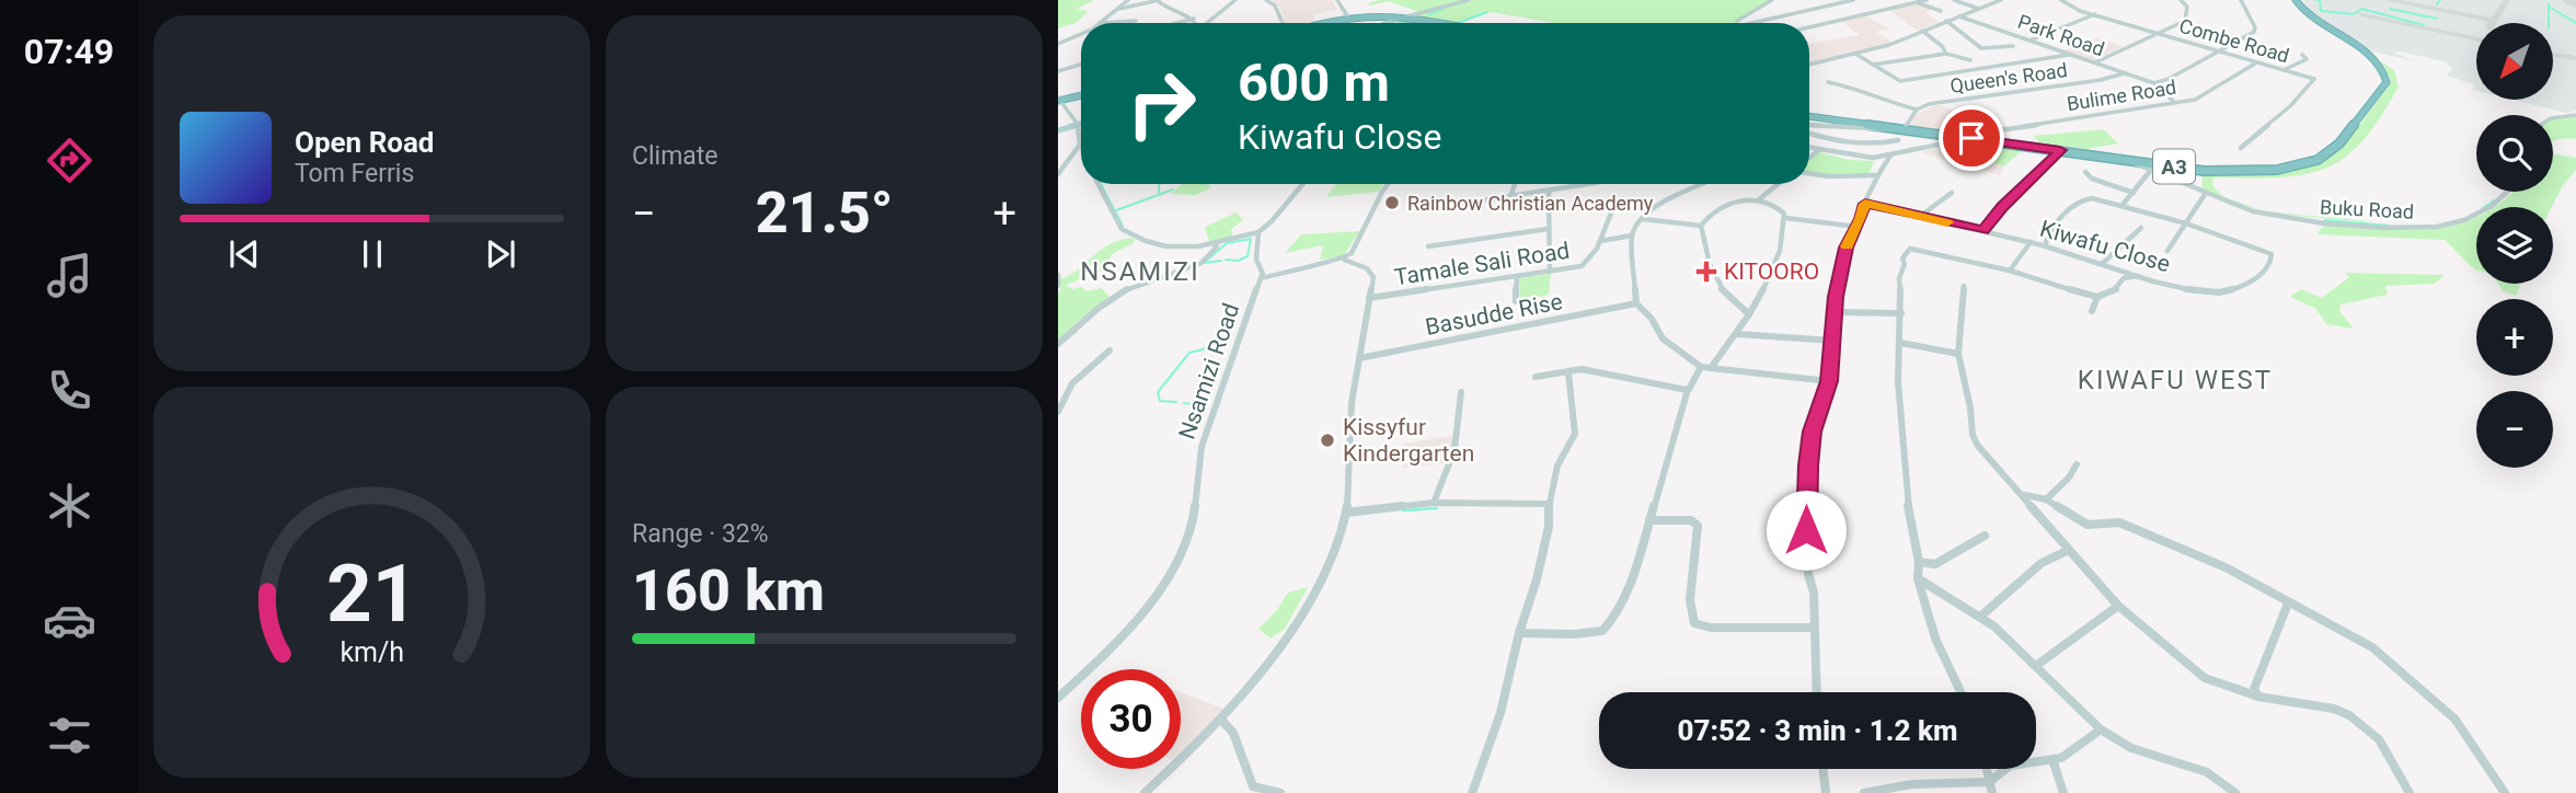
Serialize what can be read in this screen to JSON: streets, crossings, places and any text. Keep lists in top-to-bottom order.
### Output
{
  "streets": {
    "highway": ["A3"],
    "street": [
      "Park Road",
      "Combe Road",
      "Queen's Road",
      "Bulime Road",
      "Buku Road",
      "Kiwafu Close",
      "Tamale Sali Road",
      "Basudde Rise",
      "Nsamizi Road"
    ]
  },
  "crossings": [
    ["Park Road", "Queen's Road"],
    ["Combe Road", "Bulime Road"],
    ["Bulime Road", "A3"],
    ["A3", "Buku Road"]
  ],
  "districts": ["NSAMIZI", "KIWAFU WEST"],
  "places": {
    "other": ["Rainbow Christian Academy", "Kissyfur Kindergarten"],
    "health": ["KITOORO"]
  },
  "north": "bottom left",
  "page": {
    "tabs": "07:49",
    "tile": [
      "Climate",
      ["Range · 32%", "160 km"]
    ],
    "map_buttons": ["+", "−"],
    "turn": ["600 m", "Kiwafu Close"],
    "song": ["Open Road", "Tom Ferris"],
    "heat": ["−", "21.5°", "+"],
    "limit": "30",
    "trip": "07:52 · 3 min · 1.2 km",
    "gauge": ["21", "km/h"]
  }
}
